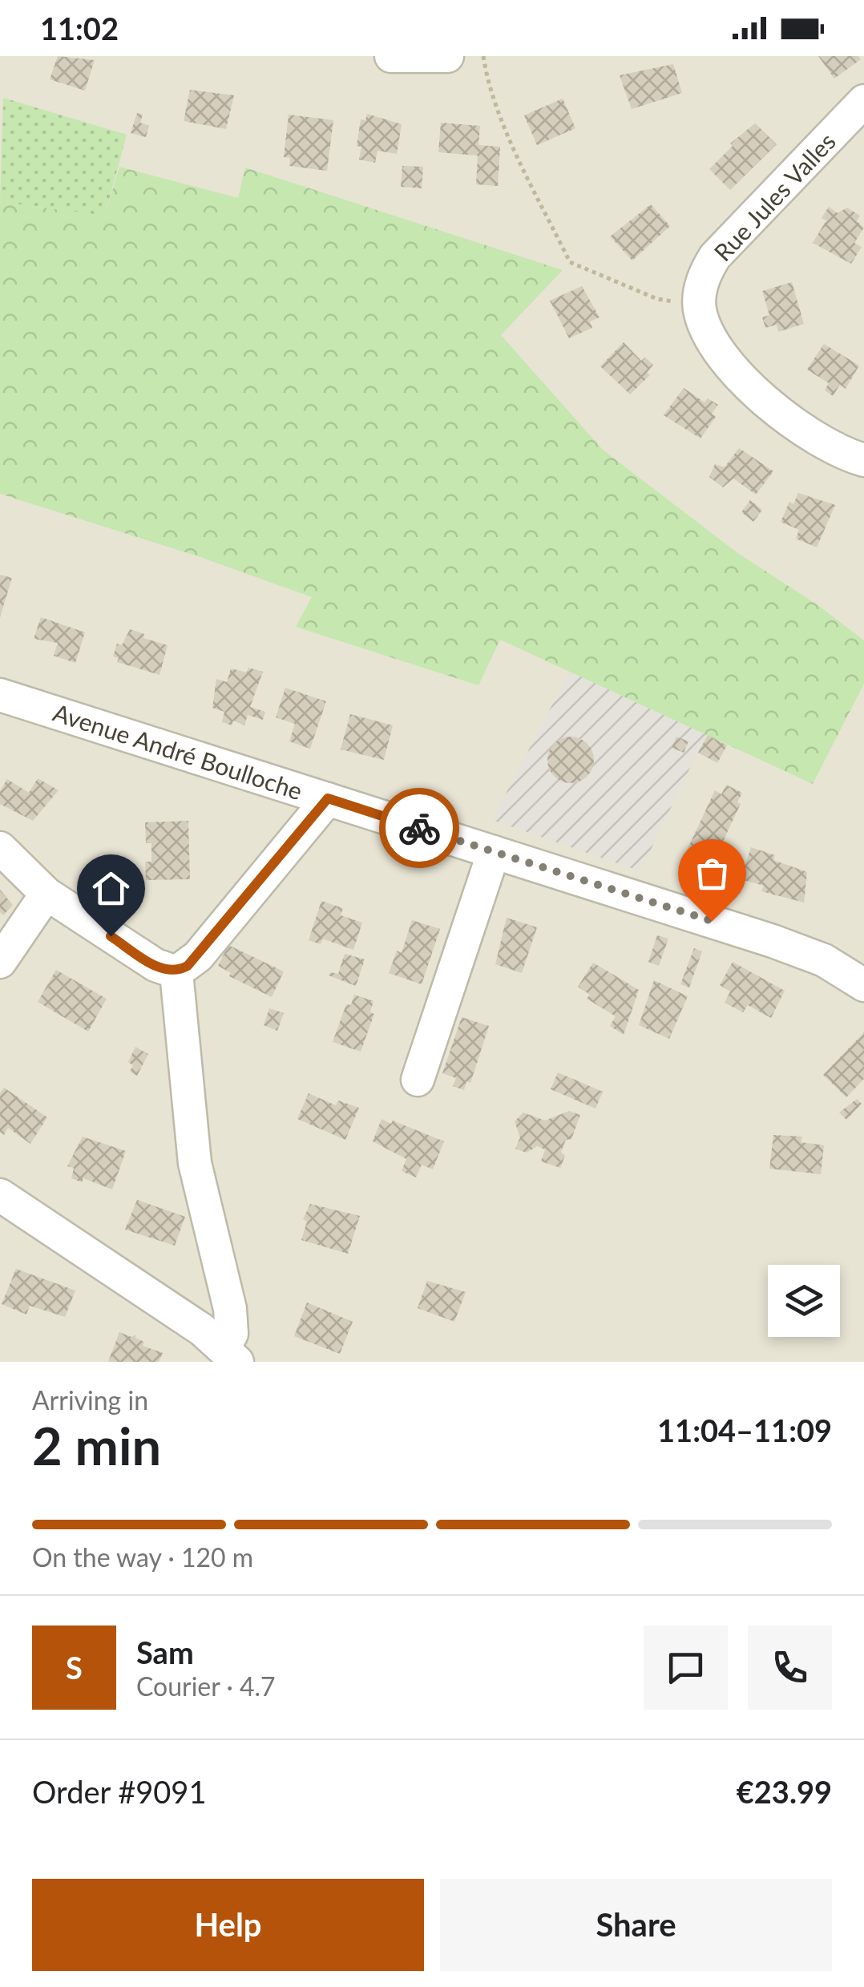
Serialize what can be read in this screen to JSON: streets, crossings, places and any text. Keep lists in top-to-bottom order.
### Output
{
  "streets": {
    "street": ["Rue Jules Valles", "Avenue André Boulloche"]
  },
  "page": {
    "status": "11:02",
    "heading": ["2 min", "Arriving in", "11:04–11:09"],
    "panel": [
      "Sam",
      "Courier · 4.7",
      "Order #9091",
      "€23.99"
    ],
    "bar": "On the way · 120 m",
    "round": "S",
    "buttons": ["Help", "Share"]
  }
}
